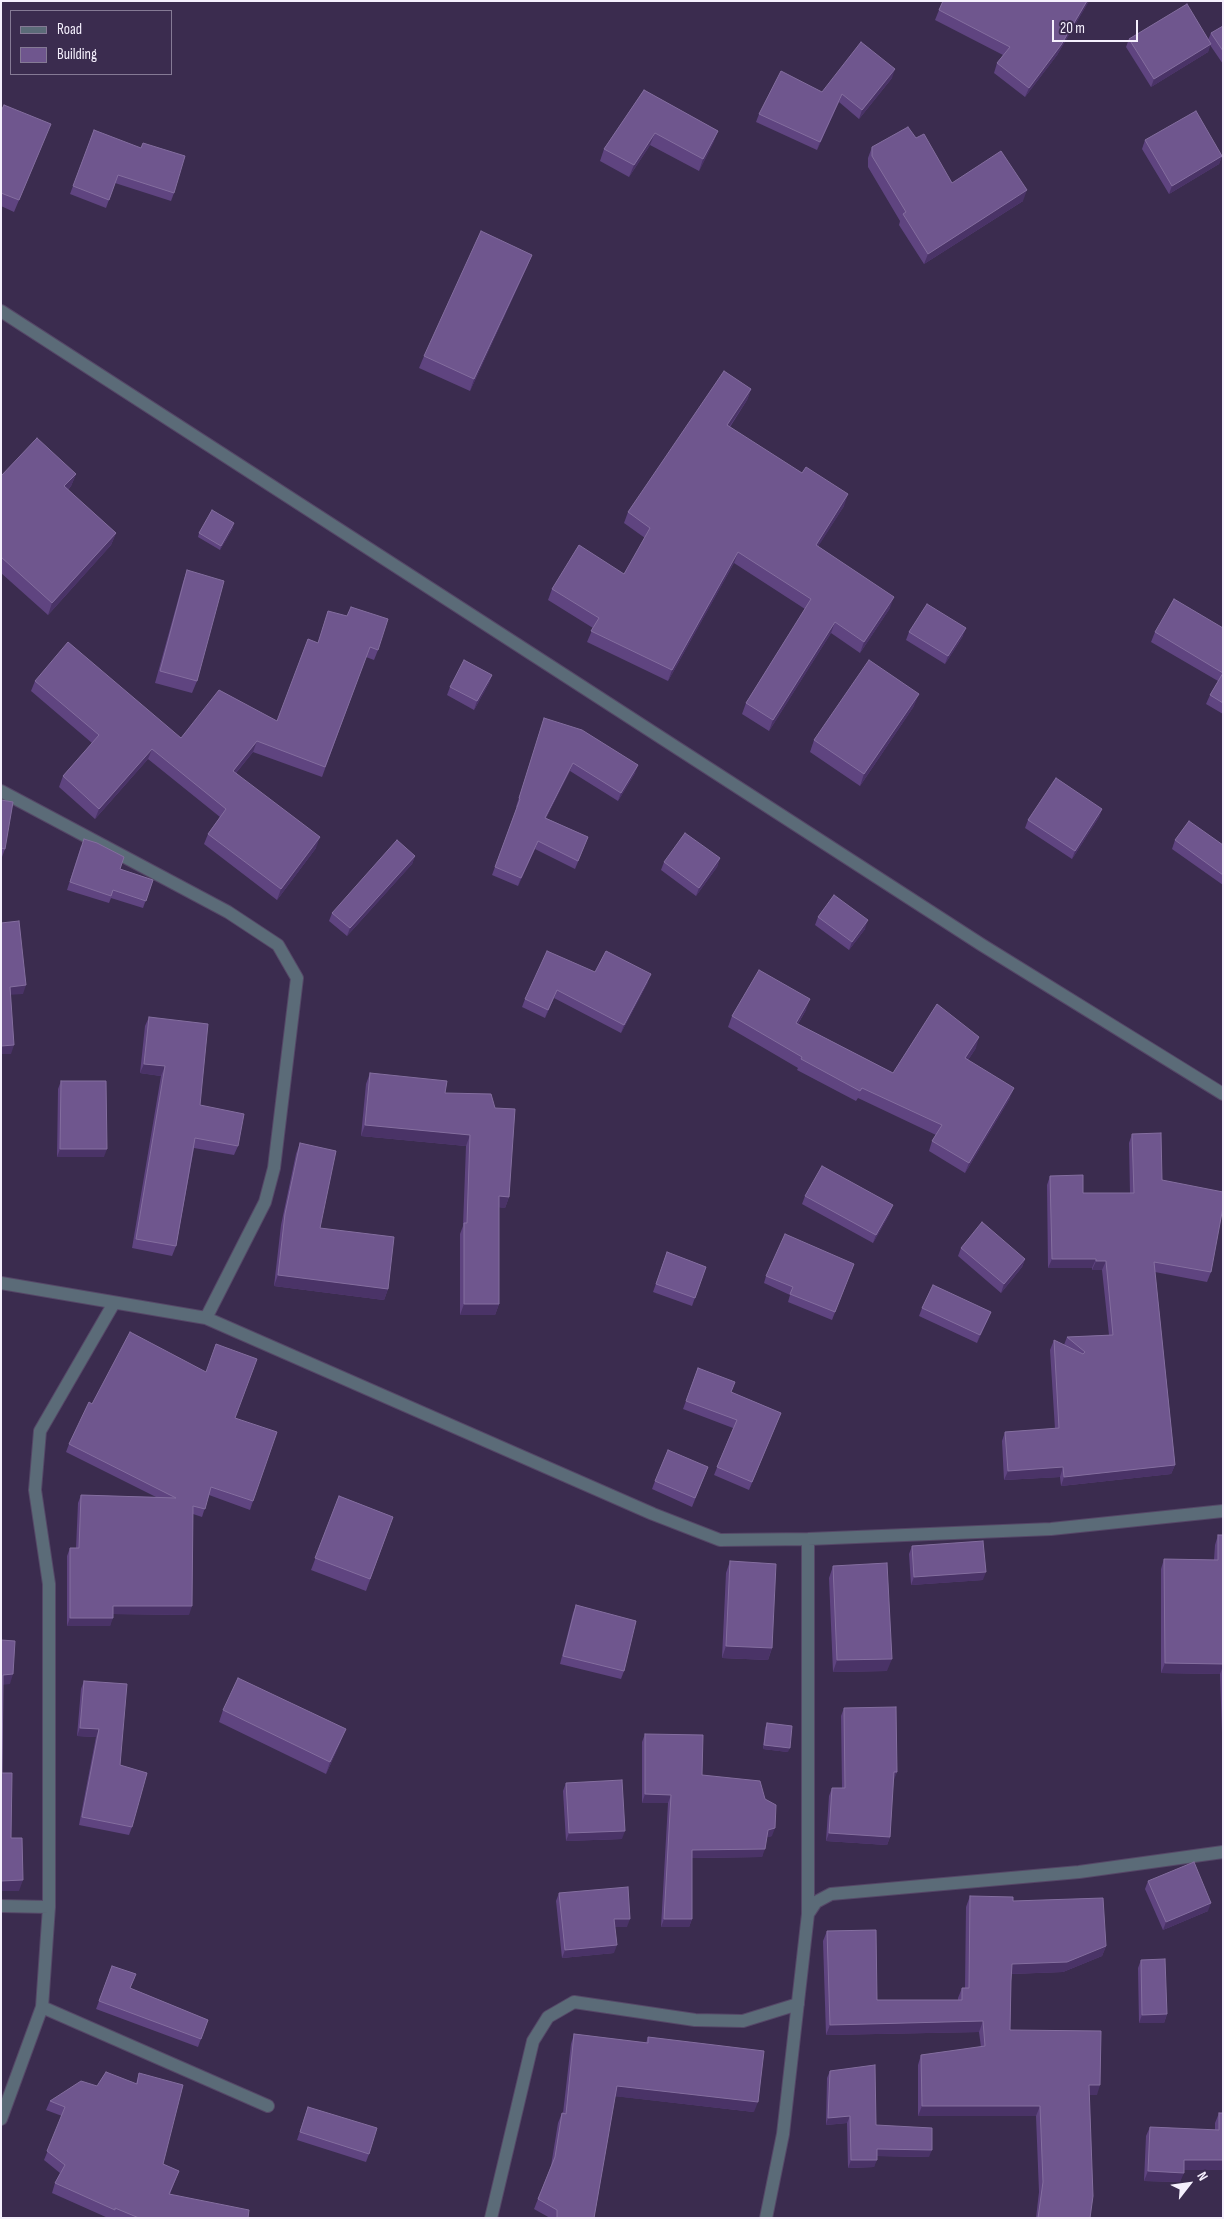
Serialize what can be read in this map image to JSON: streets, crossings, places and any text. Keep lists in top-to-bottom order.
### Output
{
  "legend": ["Road", "Building"],
  "scale_bar": "20 m",
  "north": "top right"
}
